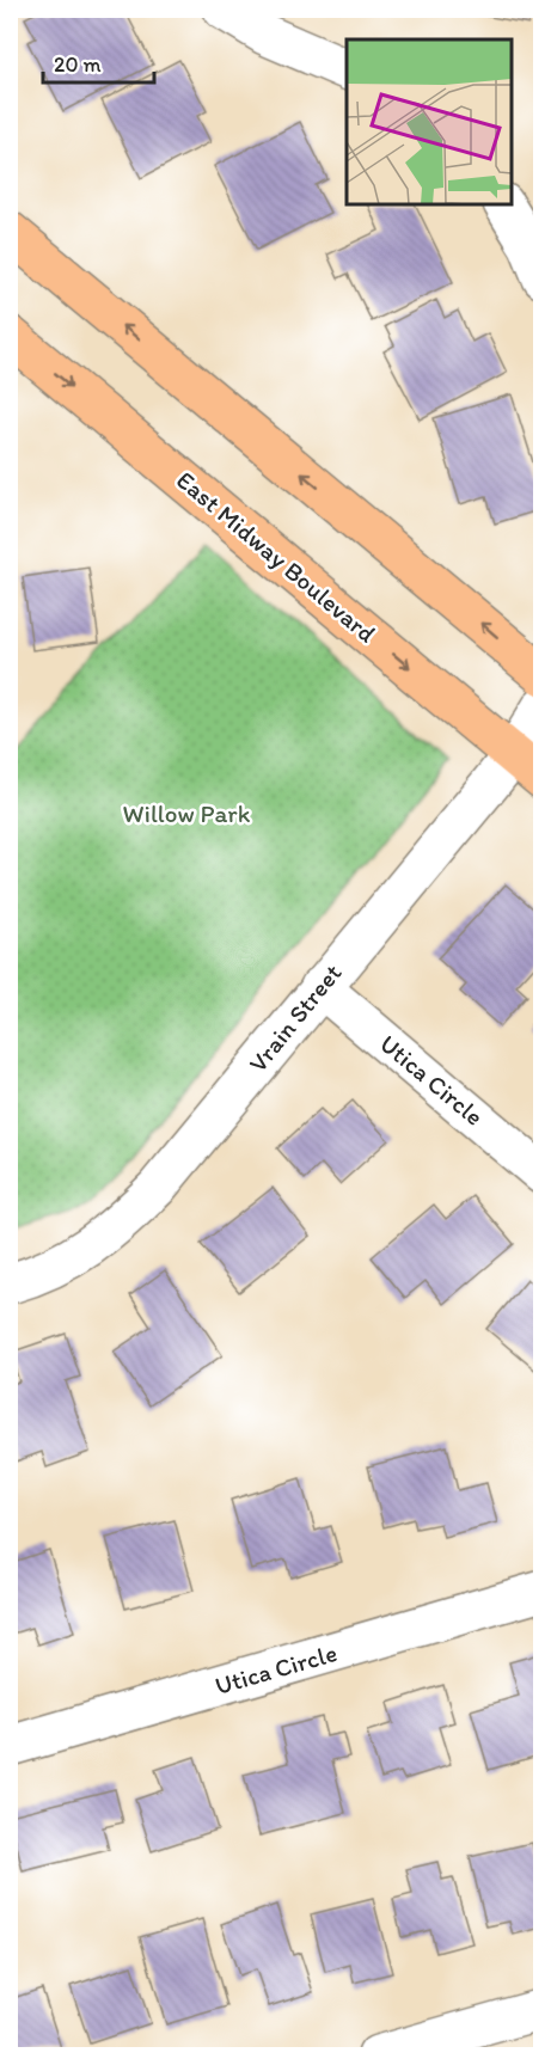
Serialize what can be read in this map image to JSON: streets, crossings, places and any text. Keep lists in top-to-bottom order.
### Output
{
  "streets": {
    "main road": ["East Midway Boulevard"],
    "street": ["Vrain Street", "Utica Circle"]
  },
  "crossings": [
    ["East Midway Boulevard", "Vrain Street"],
    ["Vrain Street", "Utica Circle"]
  ],
  "parks": ["Willow Park"],
  "scale_bar": "20 m"
}
